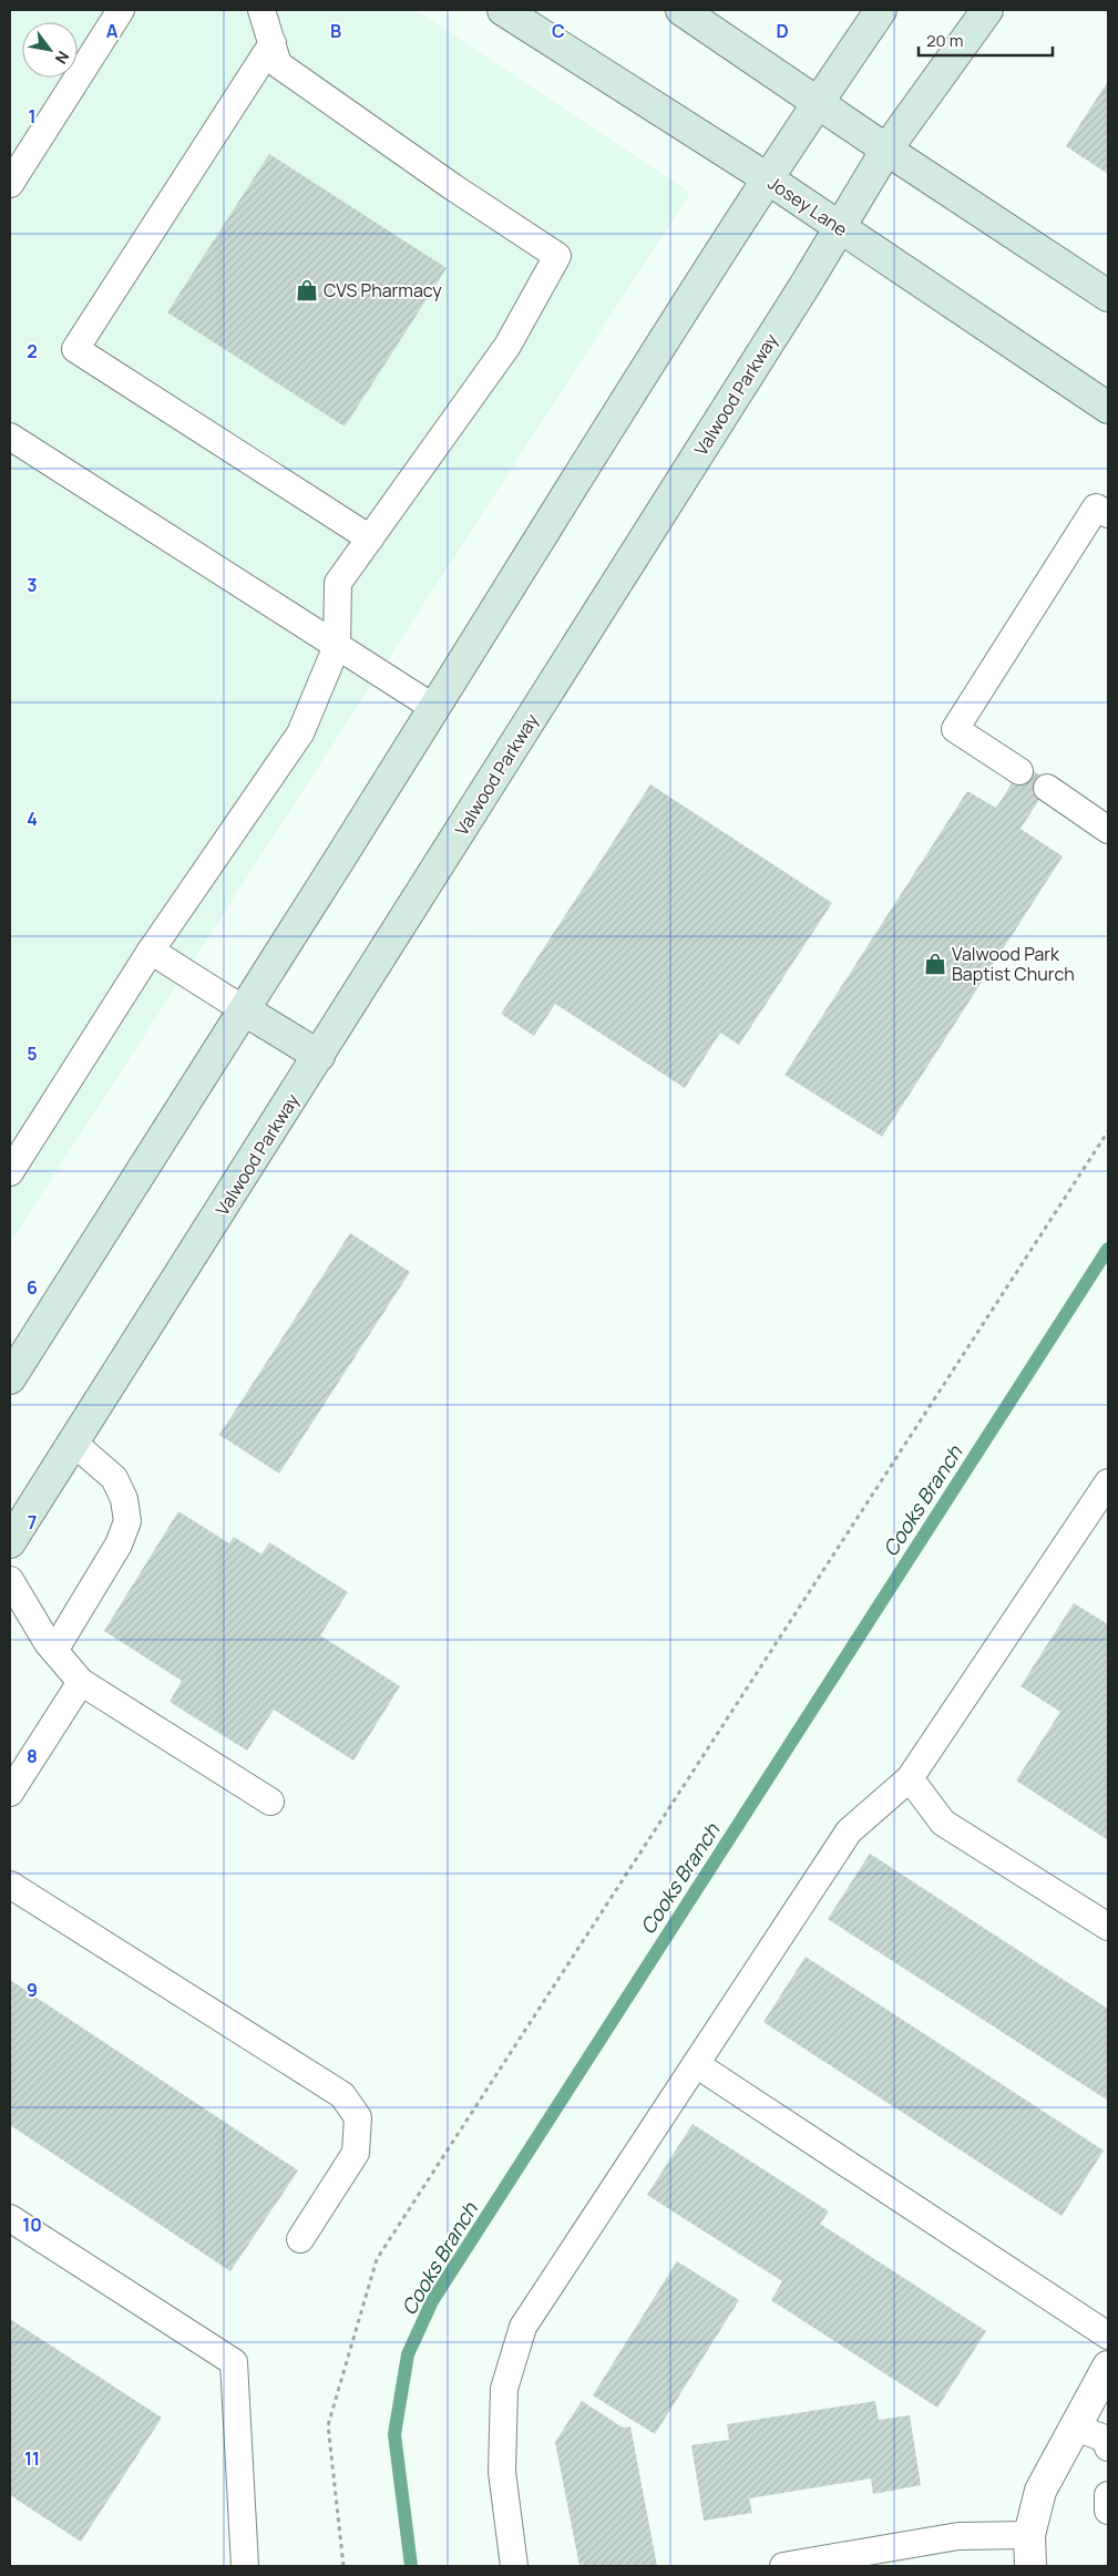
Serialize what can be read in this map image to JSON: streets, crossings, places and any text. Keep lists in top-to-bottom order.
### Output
{
  "streets": {
    "main road": ["Josey Lane", "Valwood Parkway"]
  },
  "crossings": [
    ["Josey Lane", "Valwood Parkway"]
  ],
  "water": ["Cooks Branch"],
  "places": {
    "shop": ["CVS Pharmacy", "Valwood Park Baptist Church"]
  },
  "scale_bar": "20 m",
  "north": "bottom right",
  "grid": {
    "columns": [
      "A",
      "B",
      "C",
      "D"
    ],
    "rows": [
      "1",
      "2",
      "3",
      "4",
      "5",
      "6",
      "7",
      "8",
      "9",
      "10",
      "11"
    ]
  }
}
